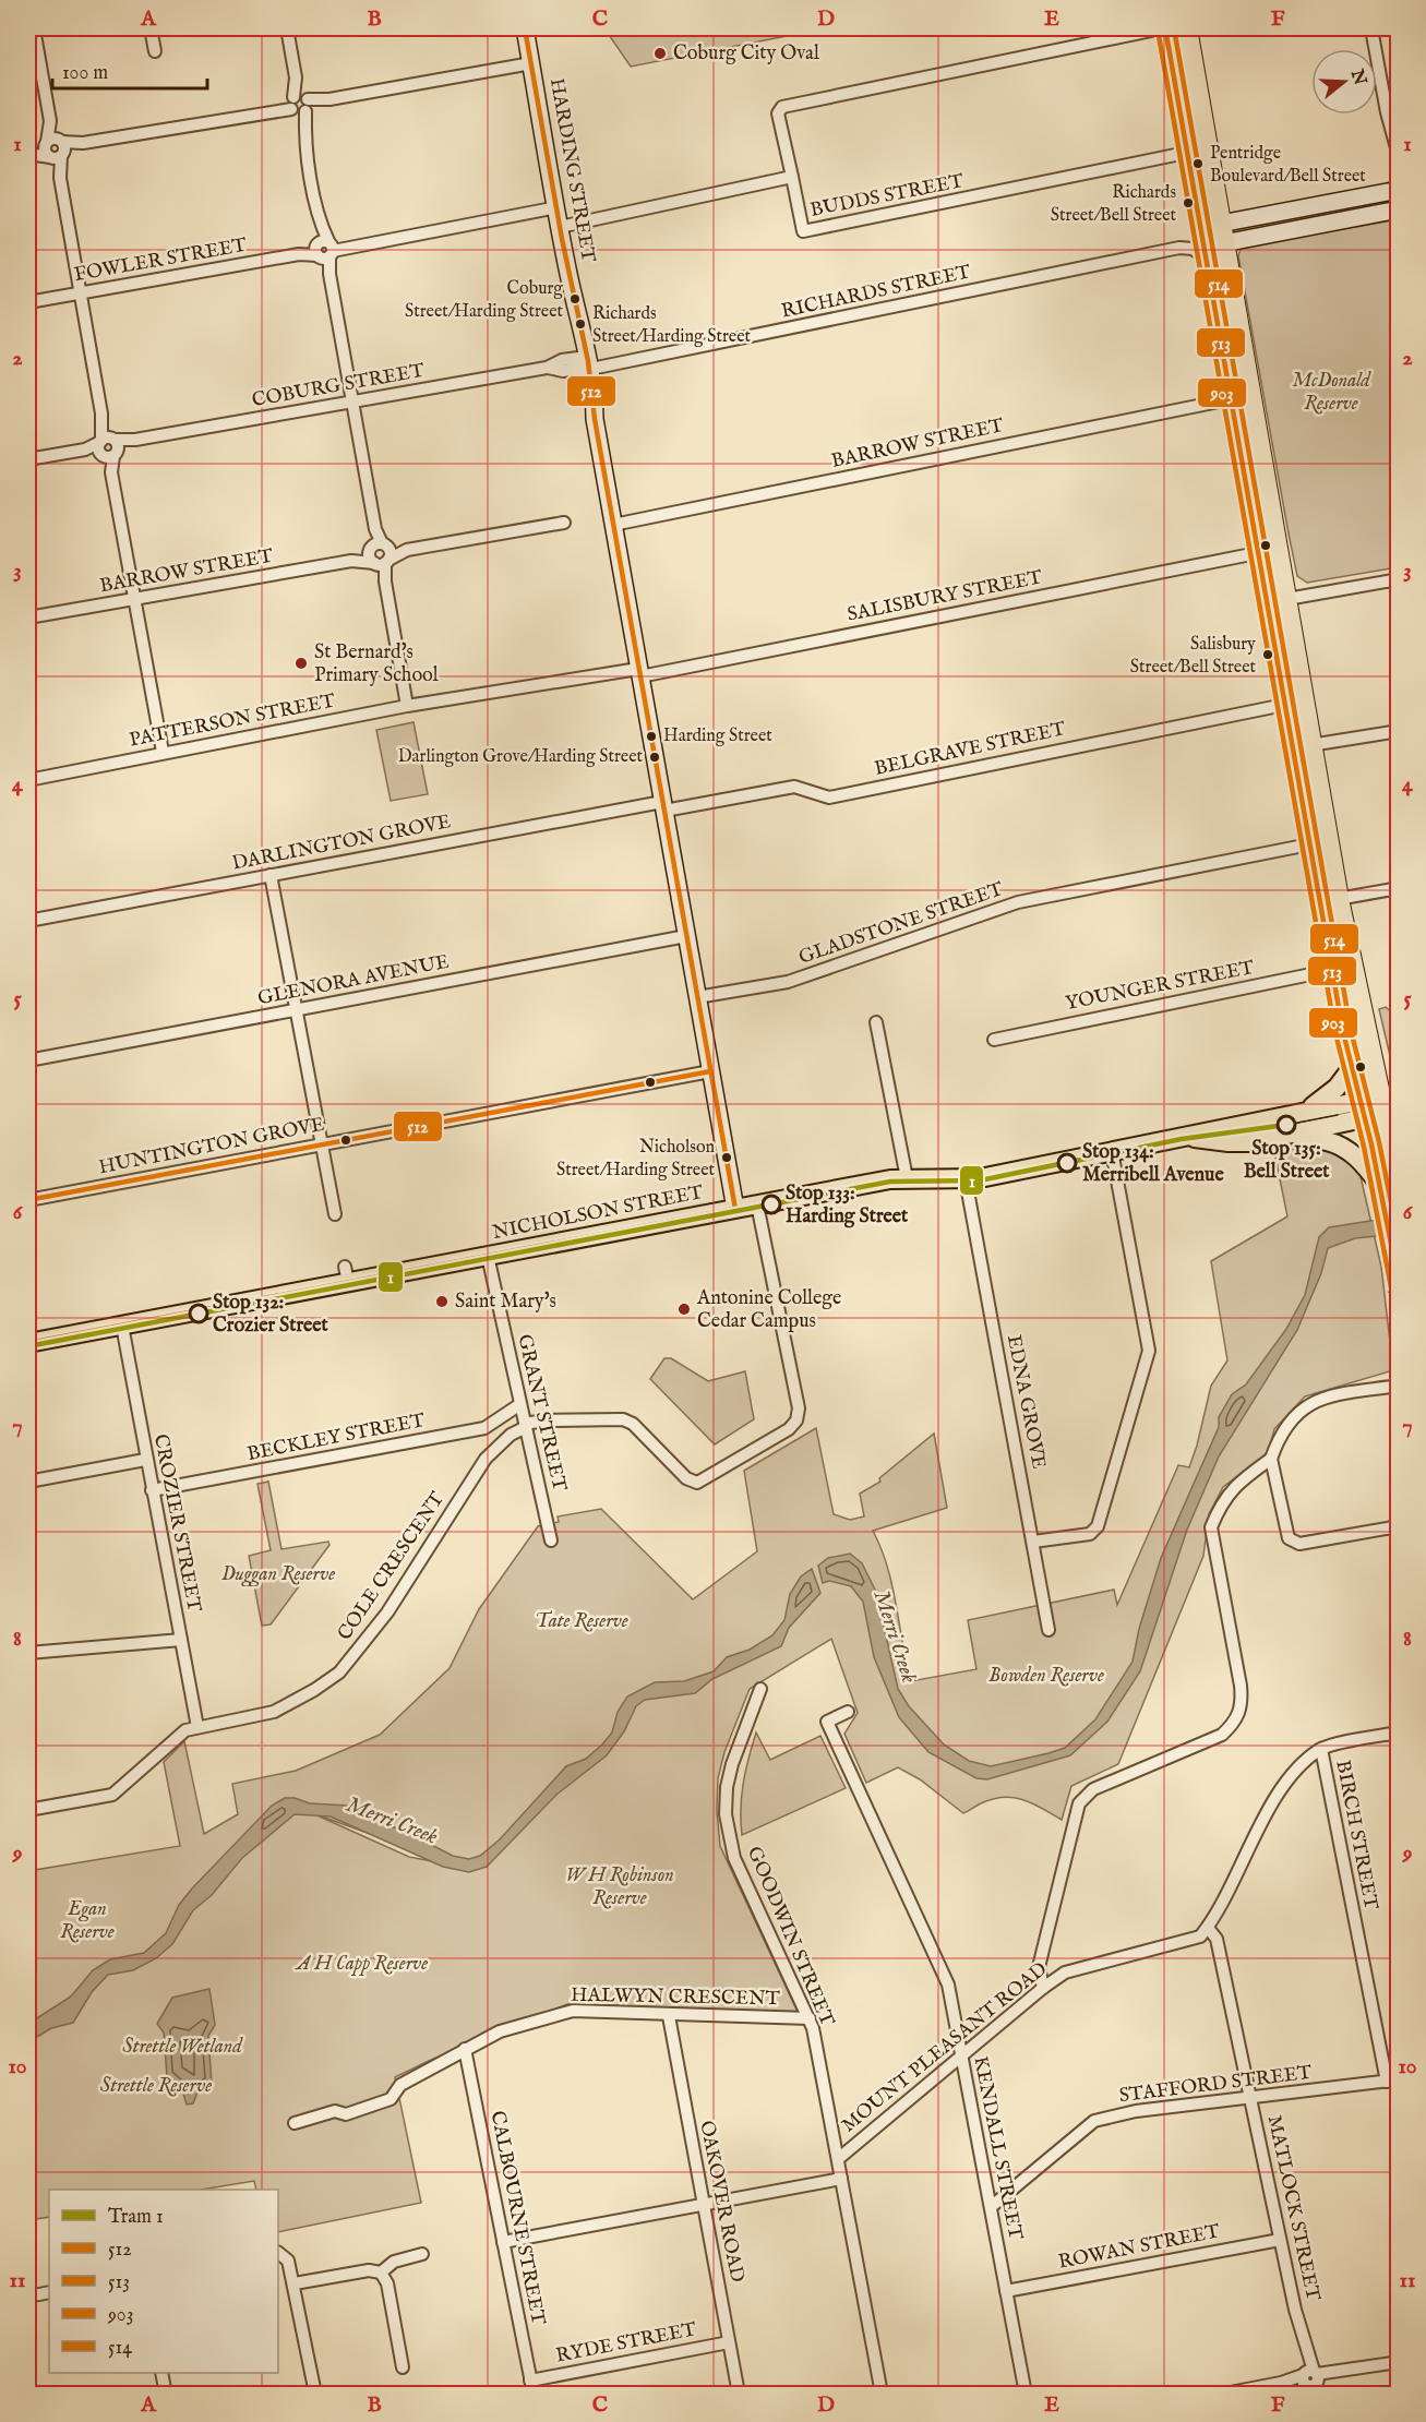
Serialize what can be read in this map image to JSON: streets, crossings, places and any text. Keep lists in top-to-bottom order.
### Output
{
  "streets": {
    "main road": ["NICHOLSON STREET"],
    "street": [
      "HARDING STREET",
      "BUDDS STREET",
      "FOWLER STREET",
      "RICHARDS STREET",
      "COBURG STREET",
      "BARROW STREET",
      "SALISBURY STREET",
      "PATTERSON STREET",
      "BELGRAVE STREET",
      "DARLINGTON GROVE",
      "GLADSTONE STREET",
      "GLENORA AVENUE",
      "YOUNGER STREET",
      "HUNTINGTON GROVE",
      "EDNA GROVE",
      "GRANT STREET",
      "BECKLEY STREET",
      "CROZIER STREET",
      "COLE CRESCENT",
      "BIRCH STREET",
      "GOODWIN STREET",
      "HALWYN CRESCENT",
      "MOUNT PLEASANT ROAD",
      "STAFFORD STREET",
      "KENDALL STREET",
      "OAKOVER ROAD",
      "MATLOCK STREET",
      "CALBOURNE STREET",
      "ROWAN STREET",
      "RYDE STREET"
    ]
  },
  "crossings": [
    ["HARDING STREET", "BUDDS STREET"],
    ["HARDING STREET", "FOWLER STREET"],
    ["HARDING STREET", "RICHARDS STREET"],
    ["HARDING STREET", "COBURG STREET"],
    ["HARDING STREET", "BARROW STREET"],
    ["HARDING STREET", "SALISBURY STREET"],
    ["HARDING STREET", "PATTERSON STREET"],
    ["HARDING STREET", "BELGRAVE STREET"],
    ["HARDING STREET", "DARLINGTON GROVE"],
    ["HARDING STREET", "GLADSTONE STREET"],
    ["HARDING STREET", "GLENORA AVENUE"],
    ["HARDING STREET", "HUNTINGTON GROVE"],
    ["HARDING STREET", "NICHOLSON STREET"],
    ["RICHARDS STREET", "COBURG STREET"],
    ["SALISBURY STREET", "PATTERSON STREET"],
    ["BELGRAVE STREET", "DARLINGTON GROVE"],
    ["NICHOLSON STREET", "EDNA GROVE"],
    ["NICHOLSON STREET", "GRANT STREET"],
    ["NICHOLSON STREET", "CROZIER STREET"],
    ["NICHOLSON STREET", "COLE CRESCENT"],
    ["GRANT STREET", "BECKLEY STREET"],
    ["GRANT STREET", "COLE CRESCENT"],
    ["BECKLEY STREET", "CROZIER STREET"],
    ["CROZIER STREET", "COLE CRESCENT"],
    ["BIRCH STREET", "STAFFORD STREET"],
    ["GOODWIN STREET", "HALWYN CRESCENT"],
    ["GOODWIN STREET", "MOUNT PLEASANT ROAD"],
    ["HALWYN CRESCENT", "OAKOVER ROAD"],
    ["HALWYN CRESCENT", "CALBOURNE STREET"],
    ["MOUNT PLEASANT ROAD", "KENDALL STREET"],
    ["MOUNT PLEASANT ROAD", "MATLOCK STREET"],
    ["STAFFORD STREET", "KENDALL STREET"],
    ["STAFFORD STREET", "MATLOCK STREET"],
    ["KENDALL STREET", "ROWAN STREET"],
    ["OAKOVER ROAD", "RYDE STREET"],
    ["MATLOCK STREET", "ROWAN STREET"],
    ["CALBOURNE STREET", "RYDE STREET"]
  ],
  "water": ["Merri Creek"],
  "parks": [
    "McDonald Reserve",
    "Duggan Reserve",
    "Tate Reserve",
    "Bowden Reserve",
    "W H Robinson Reserve",
    "Egan Reserve",
    "A H Capp Reserve",
    "Strettle Wetland",
    "Strettle Reserve"
  ],
  "places": [
    "Coburg City Oval",
    "Pentridge Boulevard/Bell Street",
    "Richards Street/Bell Street",
    "Coburg Street/Harding Street",
    "Richards Street/Harding Street",
    "Salisbury Street/Bell Street",
    "St Bernard's Primary School",
    "Harding Street",
    "Darlington Grove/Harding Street",
    "Stop 135: Bell Street",
    "Nicholson Street/Harding Street",
    "Stop 134: Merribell Avenue",
    "Stop 133: Harding Street",
    "Saint Mary's",
    "Antonine College Cedar Campus",
    "Stop 132: Crozier Street"
  ],
  "lines": [
    "transit line 512",
    "transit line 513",
    "transit line 514",
    "transit line 903",
    "tram line 1"
  ],
  "legend": [
    "Tram 1",
    "512",
    "513",
    "903",
    "514"
  ],
  "scale_bar": "100 m",
  "north": "right",
  "grid": {
    "columns": [
      "A",
      "B",
      "C",
      "D",
      "E",
      "F"
    ],
    "rows": [
      "1",
      "2",
      "3",
      "4",
      "5",
      "6",
      "7",
      "8",
      "9",
      "10",
      "11"
    ]
  }
}
